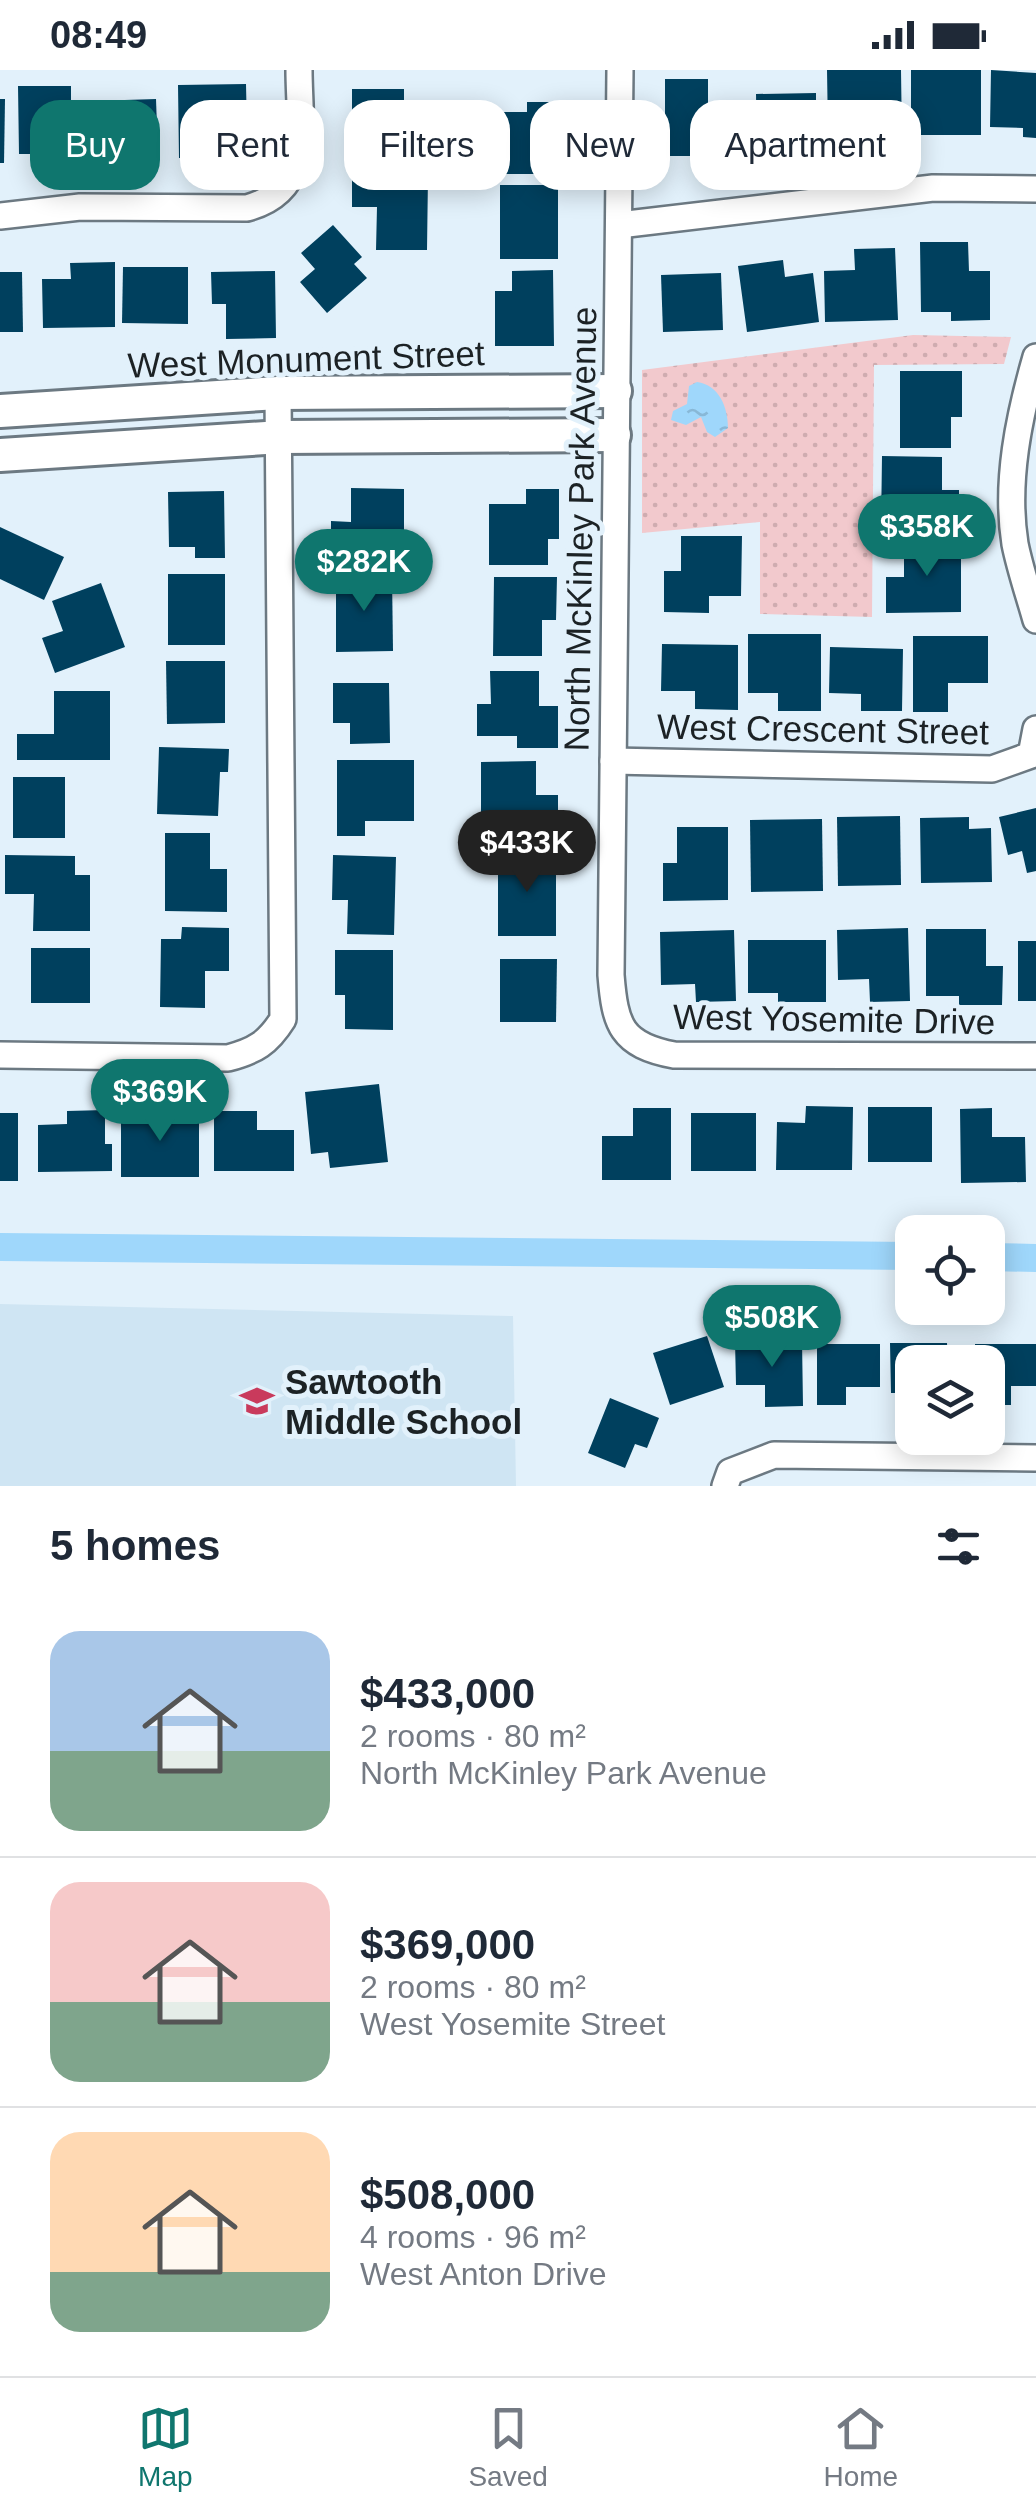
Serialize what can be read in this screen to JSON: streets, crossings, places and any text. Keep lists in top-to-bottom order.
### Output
{
  "streets": {
    "street": [
      "West Monument Street",
      "North McKinley Park Avenue",
      "West Crescent Street",
      "West Yosemite Drive"
    ]
  },
  "crossings": [
    ["West Monument Street", "North McKinley Park Avenue"],
    ["North McKinley Park Avenue", "West Crescent Street"],
    ["North McKinley Park Avenue", "West Yosemite Drive"]
  ],
  "places": {
    "school or university": ["Sawtooth Middle School"]
  },
  "page": {
    "status": "08:49",
    "chip": [
      "Buy",
      "Rent",
      "Filters",
      "New",
      "Apartment"
    ],
    "price": [
      "$358K",
      "$282K",
      "$433K",
      "$369K",
      "$508K"
    ],
    "heading": "5 homes",
    "list": [
      {
        "name": "$433,000",
        "note": "2 rooms · 80 m² · North McKinley Park Avenue"
      },
      {
        "name": "$369,000",
        "note": "2 rooms · 80 m² · West Yosemite Street"
      },
      {
        "name": "$508,000",
        "note": "4 rooms · 96 m² · West Anton Drive"
      }
    ],
    "tabs": ["Map", "Saved", "Home"]
  }
}
